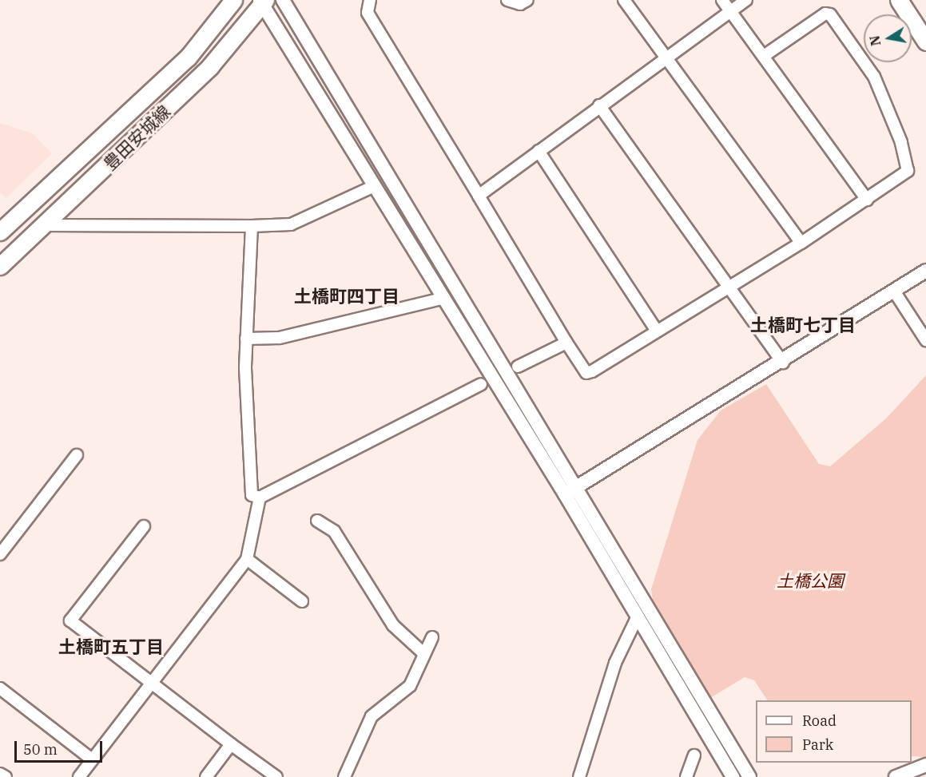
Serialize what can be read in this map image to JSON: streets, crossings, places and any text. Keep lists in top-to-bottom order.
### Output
{
  "streets": {
    "main road": ["豊田安城線"]
  },
  "districts": ["土橋町四丁目", "土橋町七丁目", "土橋町五丁目"],
  "parks": ["土橋公園"],
  "legend": ["Road", "Park"],
  "scale_bar": "50 m",
  "north": "left"
}
